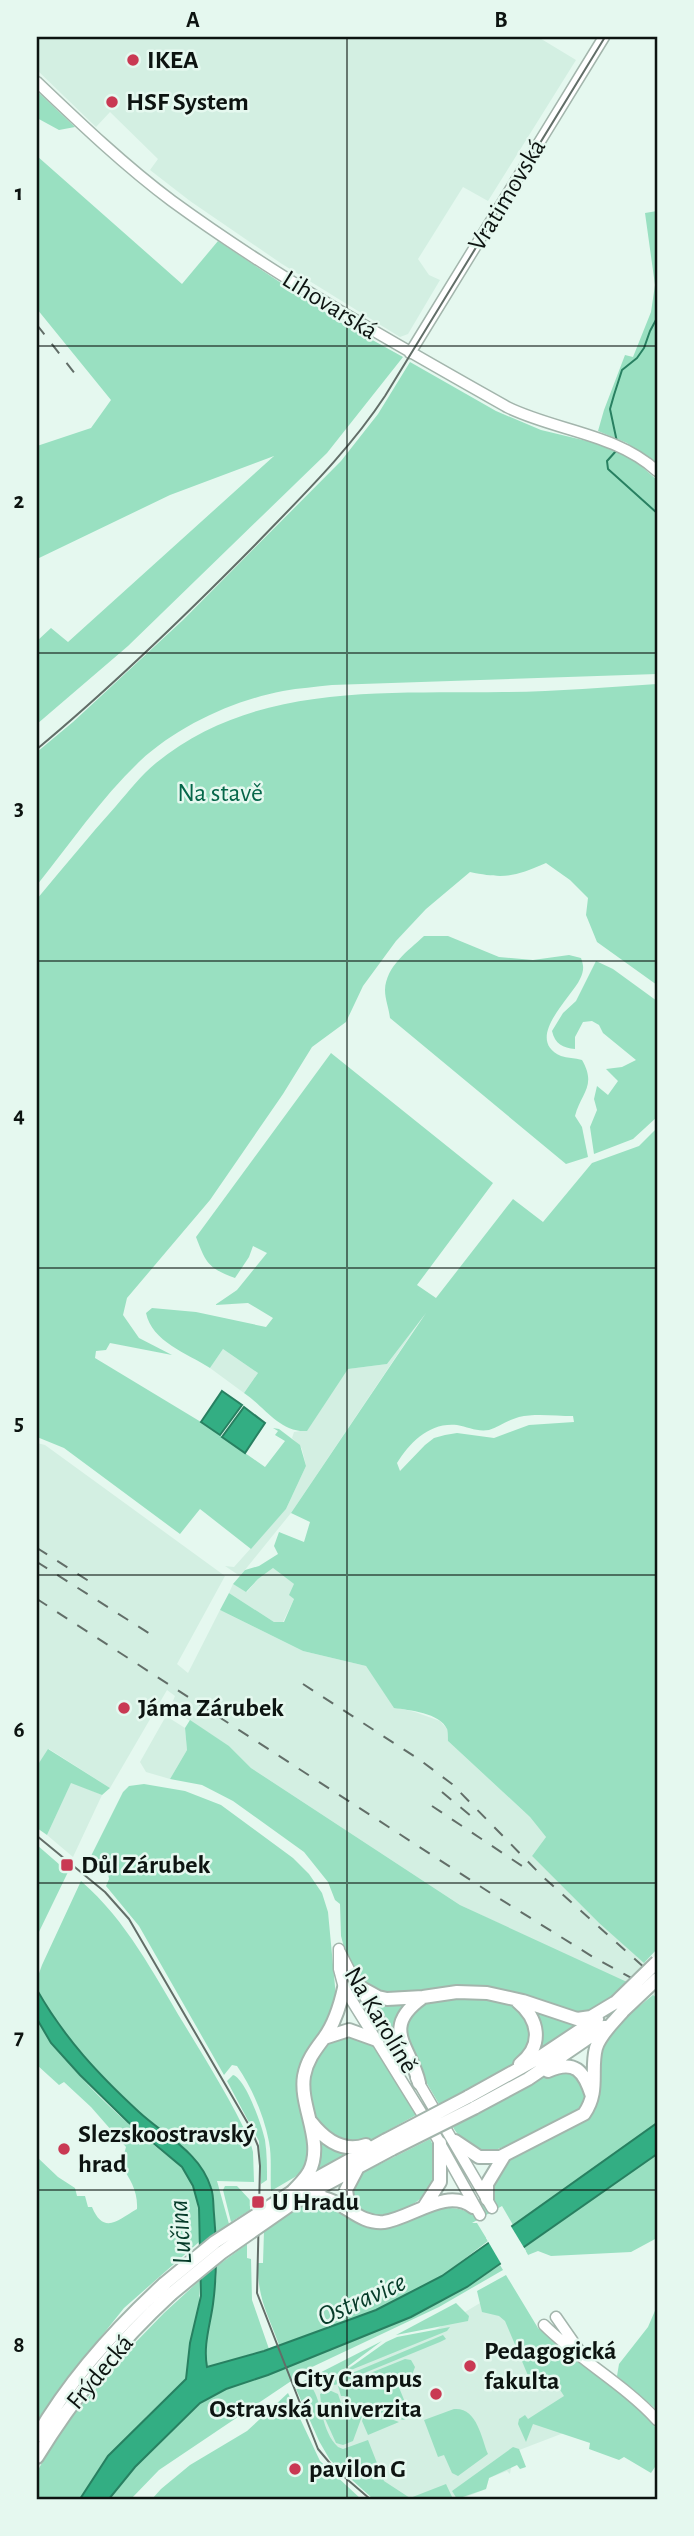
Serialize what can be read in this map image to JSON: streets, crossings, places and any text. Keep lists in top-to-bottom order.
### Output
{
  "streets": {
    "main road": ["Frýdecká"],
    "street": ["Vratimovská", "Lihovarská", "Na Karolíně"]
  },
  "crossings": [
    ["Vratimovská", "Lihovarská"]
  ],
  "water": ["Lučina", "Ostravice"],
  "parks": ["Na stavě"],
  "places": {
    "other": [
      "IKEA",
      "HSF System",
      "Jáma Zárubek",
      "Slezskoostravský hrad",
      "Pedagogická fakulta",
      "City Campus Ostravská univerzita",
      "pavilon G"
    ],
    "transit": ["Důl Zárubek", "U Hradu"]
  },
  "grid": {
    "columns": ["A", "B"],
    "rows": [
      "1",
      "2",
      "3",
      "4",
      "5",
      "6",
      "7",
      "8"
    ]
  }
}
